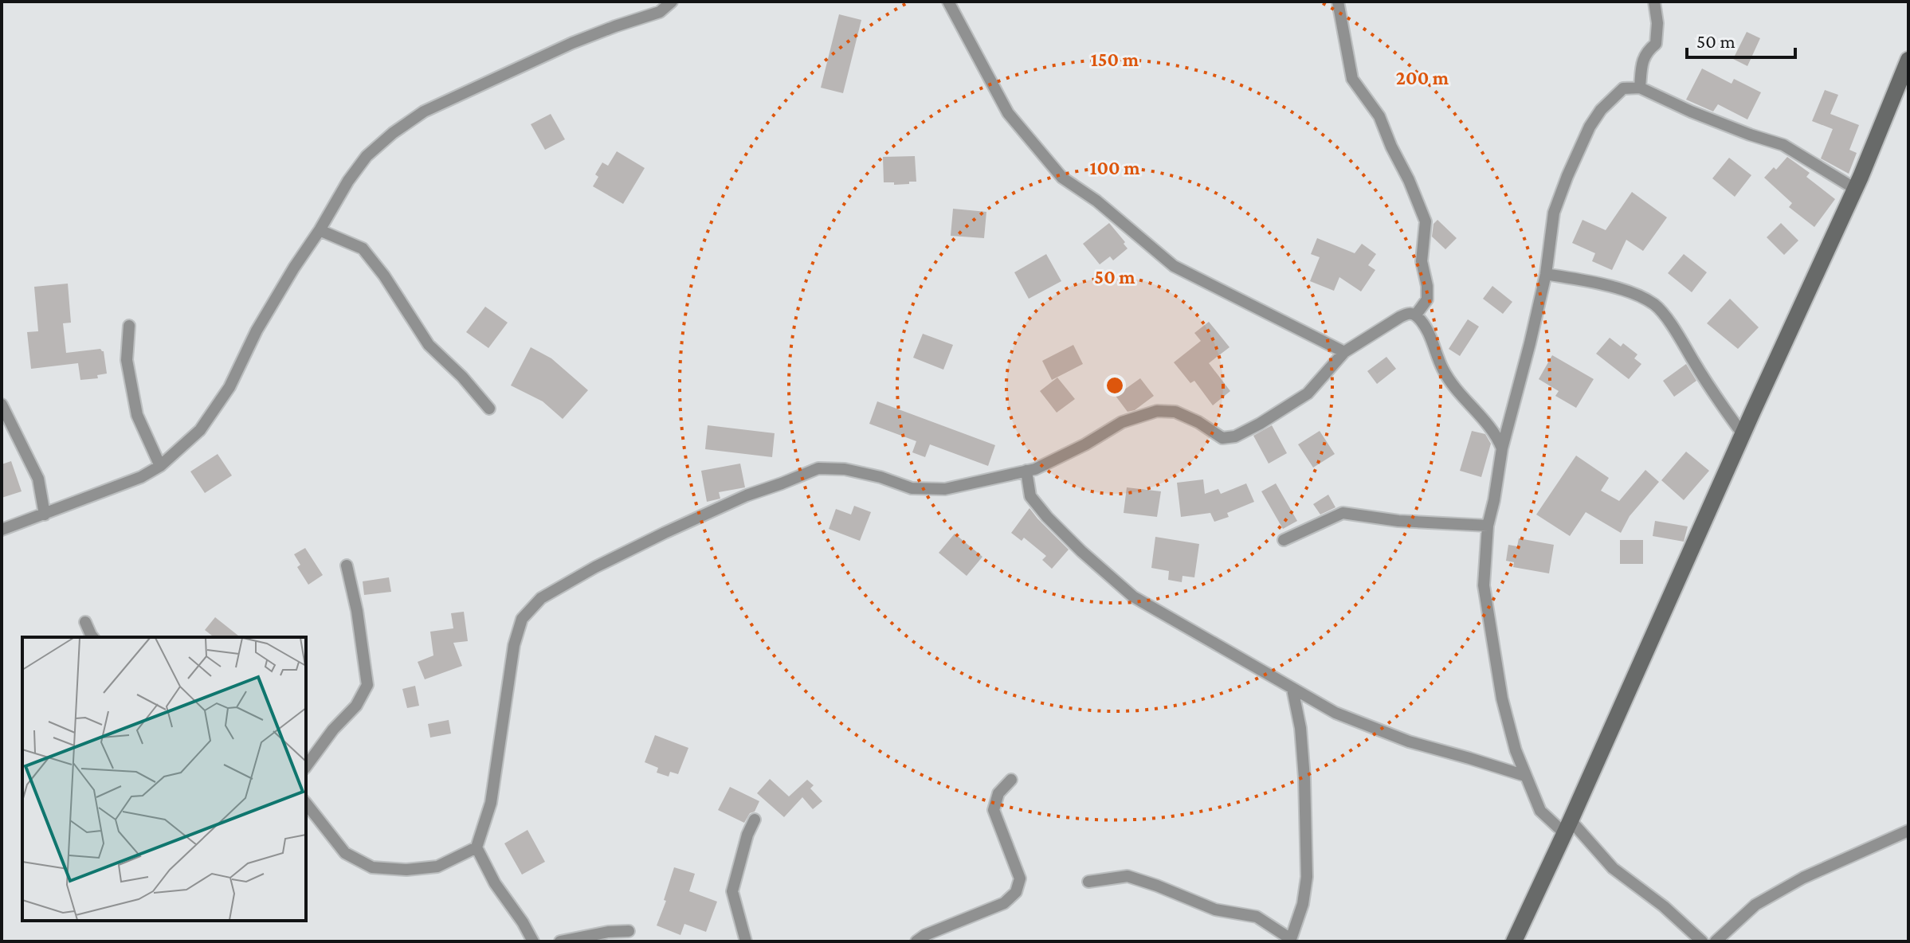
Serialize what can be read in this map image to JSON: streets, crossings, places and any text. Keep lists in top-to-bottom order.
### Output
{
  "scale_bar": "50 m",
  "rings": [
    "150 m",
    "200 m",
    "100 m",
    "50 m"
  ]
}
